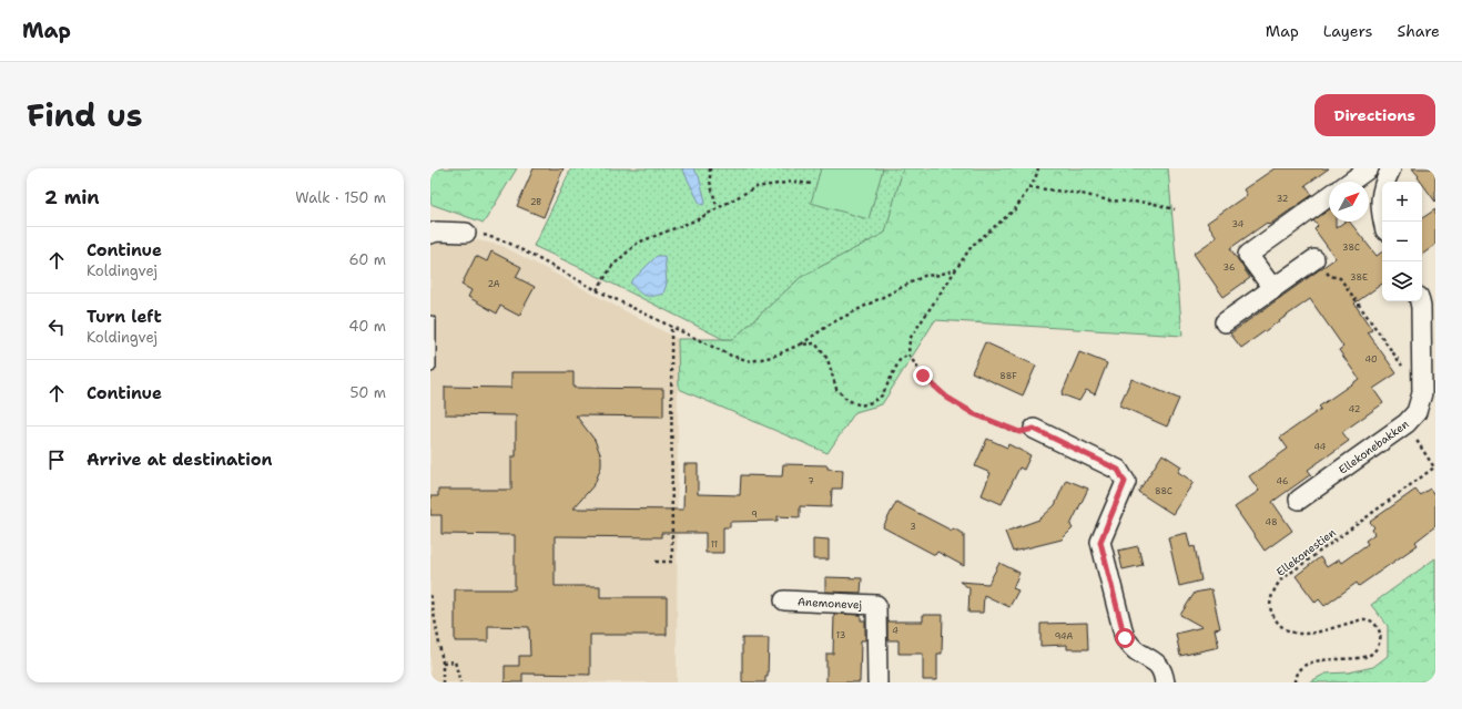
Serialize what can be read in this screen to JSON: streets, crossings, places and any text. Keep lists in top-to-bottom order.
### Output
{
  "streets": {
    "street": ["Ellekonebakken", "Anemonevej"],
    "path": ["Ellekonestien"]
  },
  "crossings": [
    ["Ellekonebakken", "Ellekonestien"]
  ],
  "house_numbers": [
    "32",
    "2B",
    "34",
    "38C",
    "36",
    "38E",
    "2A",
    "40",
    "88F",
    "42",
    "44",
    "7",
    "46",
    "88C",
    "9",
    "48",
    "3",
    "11",
    "4",
    "13",
    "94A"
  ],
  "north": "top right",
  "page": {
    "header": "Map",
    "nav": ["Map", "Layers", "Share"],
    "title": "Find us",
    "buttons": "Directions",
    "heading": ["2 min", "Walk · 150 m"],
    "map_buttons": ["+", "−"],
    "list": [
      ["Continue", "Koldingvej", "60 m"],
      ["Turn left", "Koldingvej", "40 m"],
      ["Continue", "50 m"],
      "Arrive at destination"
    ]
  }
}
